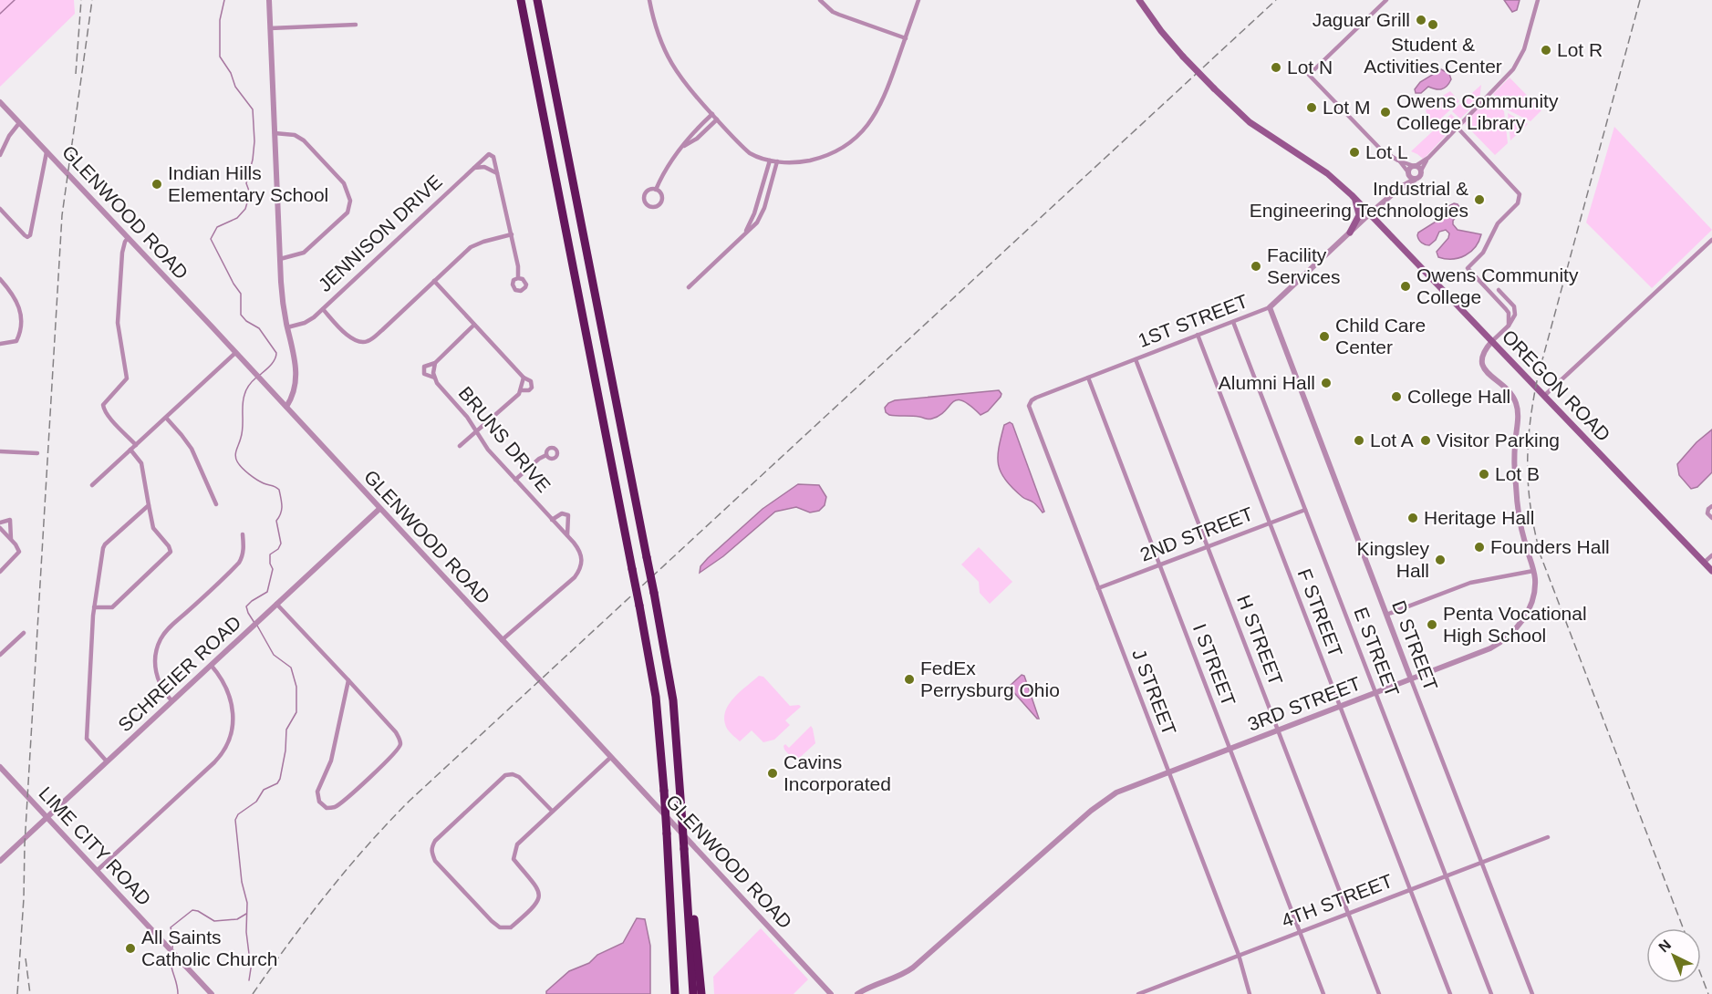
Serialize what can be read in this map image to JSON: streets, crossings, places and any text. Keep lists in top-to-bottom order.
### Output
{
  "streets": {
    "main road": ["OREGON ROAD"],
    "street": [
      "GLENWOOD ROAD",
      "JENNISON DRIVE",
      "1ST STREET",
      "BRUNS DRIVE",
      "2ND STREET",
      "F STREET",
      "H STREET",
      "D STREET",
      "E STREET",
      "I STREET",
      "SCHREIER ROAD",
      "J STREET",
      "3RD STREET",
      "LIME CITY ROAD",
      "4TH STREET"
    ]
  },
  "crossings": [
    ["GLENWOOD ROAD", "BRUNS DRIVE"],
    ["GLENWOOD ROAD", "SCHREIER ROAD"],
    ["1ST STREET", "OREGON ROAD"],
    ["1ST STREET", "F STREET"],
    ["1ST STREET", "H STREET"],
    ["1ST STREET", "D STREET"],
    ["1ST STREET", "E STREET"],
    ["1ST STREET", "I STREET"],
    ["1ST STREET", "J STREET"],
    ["OREGON ROAD", "3RD STREET"],
    ["2ND STREET", "F STREET"],
    ["2ND STREET", "H STREET"],
    ["2ND STREET", "E STREET"],
    ["2ND STREET", "I STREET"],
    ["2ND STREET", "J STREET"],
    ["F STREET", "3RD STREET"],
    ["F STREET", "4TH STREET"],
    ["H STREET", "3RD STREET"],
    ["H STREET", "4TH STREET"],
    ["D STREET", "3RD STREET"],
    ["D STREET", "4TH STREET"],
    ["E STREET", "3RD STREET"],
    ["E STREET", "4TH STREET"],
    ["I STREET", "3RD STREET"],
    ["I STREET", "4TH STREET"],
    ["SCHREIER ROAD", "LIME CITY ROAD"],
    ["J STREET", "3RD STREET"],
    ["J STREET", "4TH STREET"]
  ],
  "places": [
    "Jaguar Grill",
    "Student & Activities Center",
    "Lot R",
    "Lot N",
    "Lot M",
    "Owens Community College Library",
    "Lot L",
    "Indian Hills Elementary School",
    "Industrial & Engineering Technologies",
    "Facility Services",
    "Owens Community College",
    "Child Care Center",
    "Alumni Hall",
    "College Hall",
    "Lot A",
    "Visitor Parking",
    "Lot B",
    "Heritage Hall",
    "Founders Hall",
    "Kingsley Hall",
    "Penta Vocational High School",
    "FedEx Perrysburg Ohio",
    "Cavins Incorporated",
    "All Saints Catholic Church"
  ],
  "north": "top left"
}
